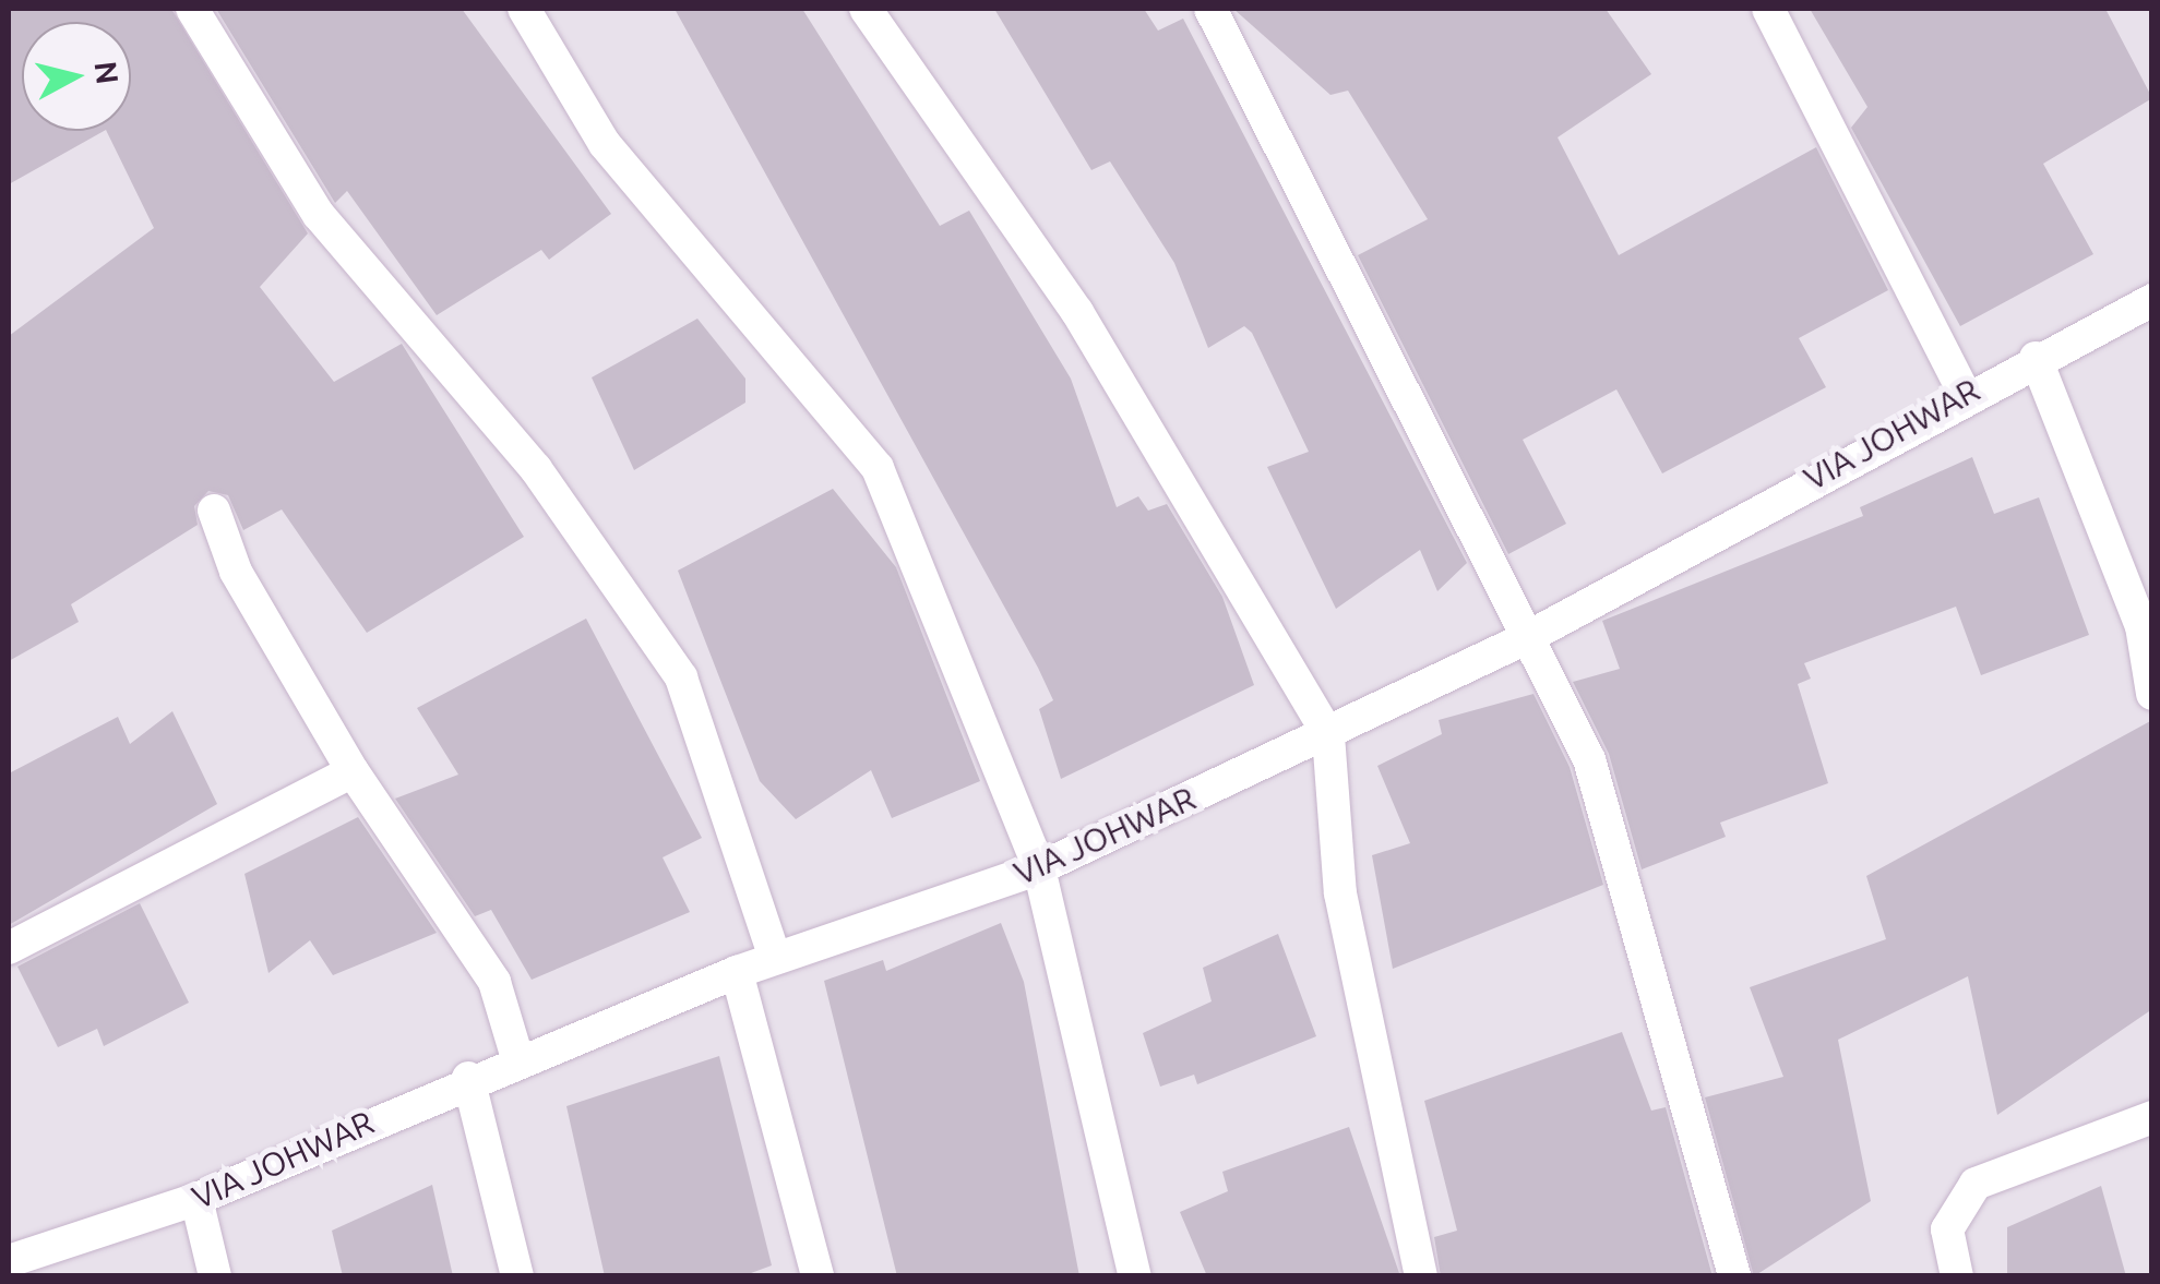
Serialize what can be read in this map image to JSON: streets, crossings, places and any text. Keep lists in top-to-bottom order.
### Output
{
  "streets": {
    "street": ["VIA JOHWAR"]
  },
  "north": "right"
}
